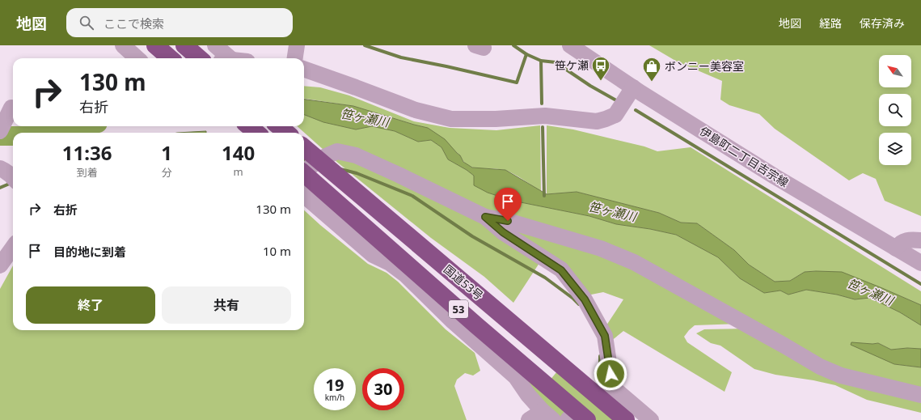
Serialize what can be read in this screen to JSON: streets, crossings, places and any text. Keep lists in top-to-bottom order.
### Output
{
  "streets": {
    "highway": ["国道53号", "53"],
    "street": ["伊島町二丁目吉宗線"]
  },
  "water": ["笹ヶ瀬川"],
  "places": {
    "bus stop": ["笹ケ瀬"],
    "shop": ["ボンニー美容室"]
  },
  "north": "top left",
  "page": {
    "header": "地図",
    "search": "ここで検索",
    "nav": ["地図", "経路", "保存済み"],
    "turn": ["130 m", "右折"],
    "eta": [
      "11:36",
      "到着",
      "1",
      "分",
      "140",
      "m"
    ],
    "list": [
      {
        "name": "右折",
        "value": "130 m"
      },
      {
        "name": "目的地に到着",
        "value": "10 m"
      }
    ],
    "buttons": ["終了", "共有"],
    "speed": "19 km/h",
    "limit": "30"
  }
}
